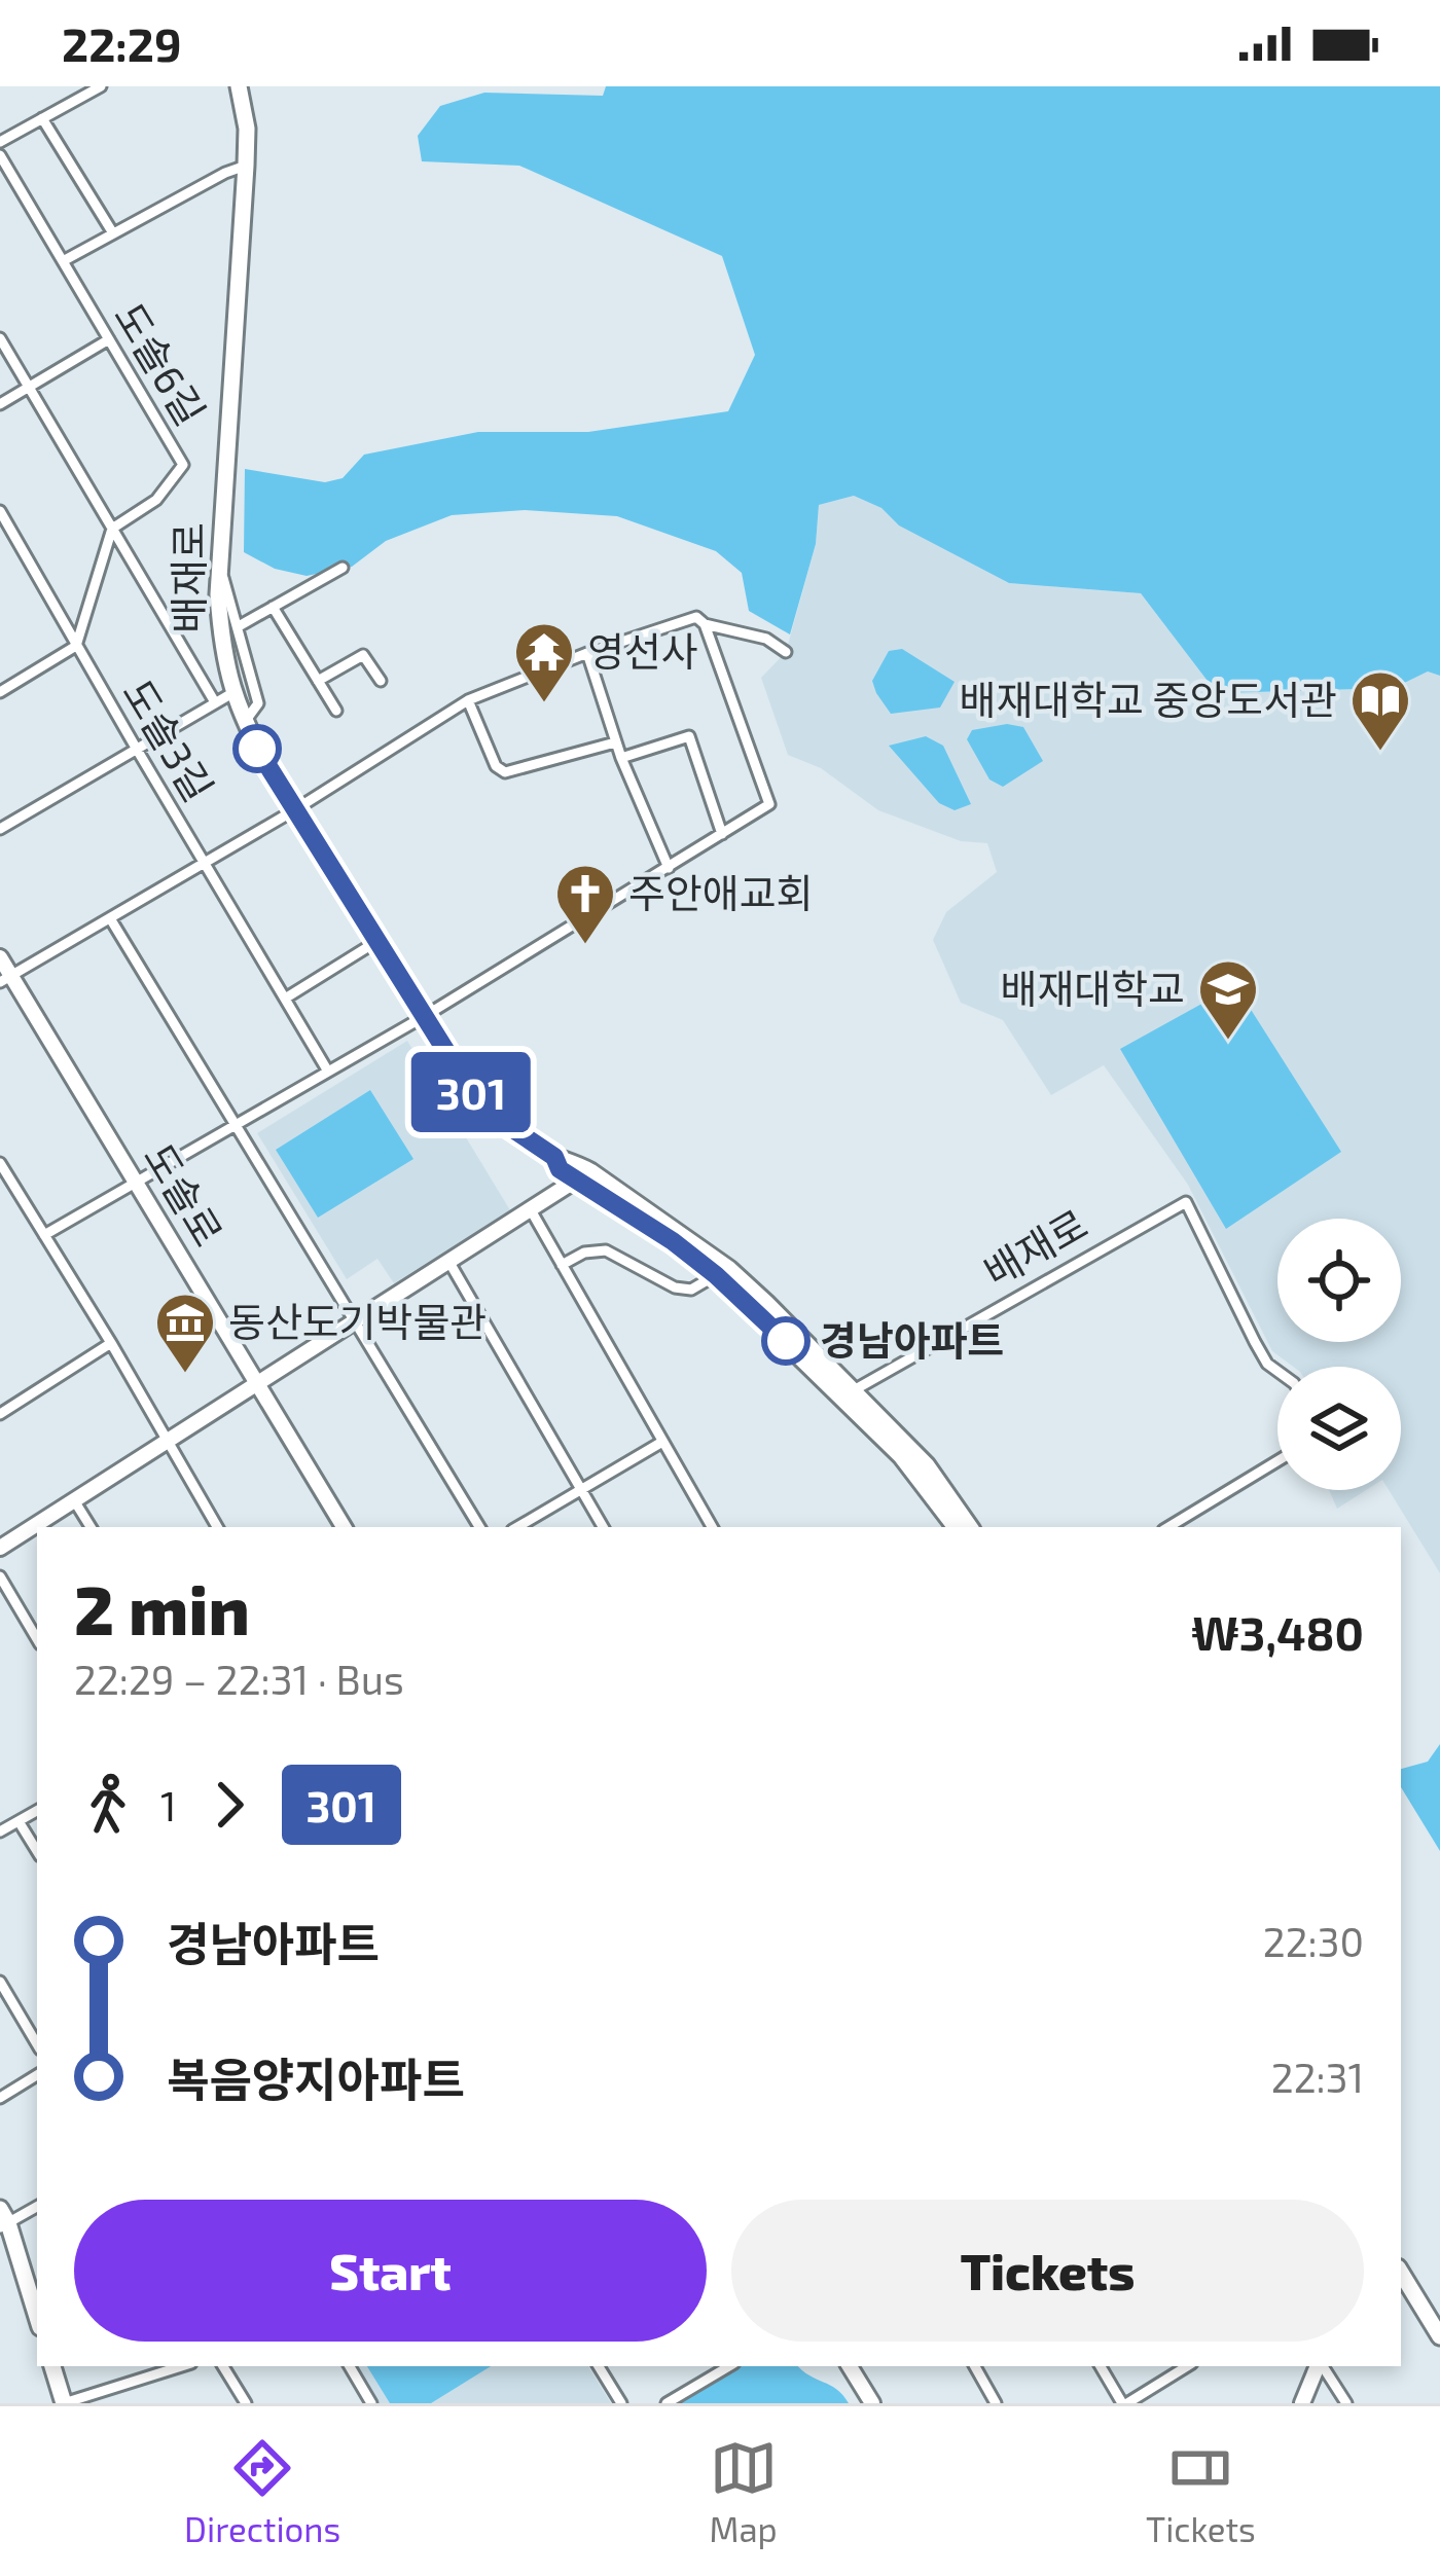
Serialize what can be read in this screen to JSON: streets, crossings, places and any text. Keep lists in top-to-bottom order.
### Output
{
  "streets": {
    "main road": ["배재로"],
    "street": ["도솔6길", "도솔3길", "도솔로"]
  },
  "places": {
    "temple": ["영선사"],
    "library": ["배재대학교 중앙도서관"],
    "church": ["주안애교회"],
    "school or university": ["배재대학교"],
    "other": ["경남아파트"],
    "museum": ["동산도기박물관"]
  },
  "lines": ["bus line 301"],
  "page": {
    "status": "22:29",
    "on_map": "301",
    "heading": ["2 min", "22:29 – 22:31 · Bus", "₩3,480"],
    "legs": ["1", "301"],
    "list": [
      {
        "name": "경남아파트",
        "value": "22:30"
      },
      {
        "name": "복음양지아파트",
        "value": "22:31"
      }
    ],
    "buttons": ["Start", "Tickets"],
    "tabs": ["Directions", "Map", "Tickets"]
  }
}
